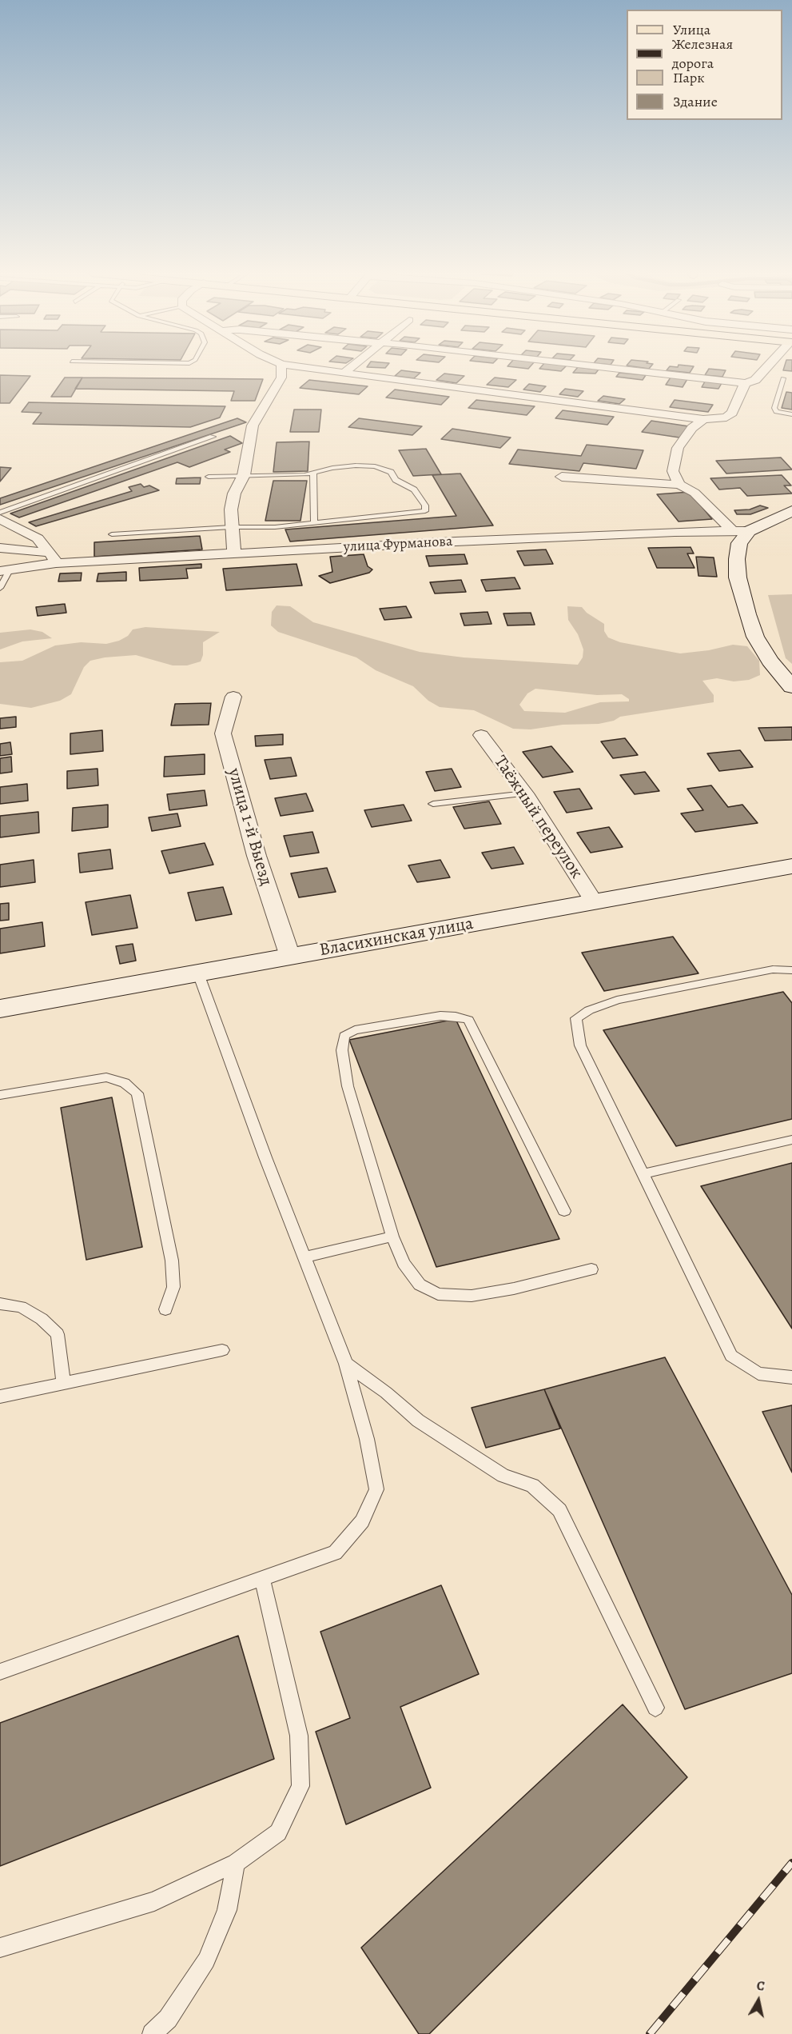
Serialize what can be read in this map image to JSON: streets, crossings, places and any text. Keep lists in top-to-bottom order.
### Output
{
  "streets": {
    "street": [
      "улица Фурманова",
      "Таёжный переулок",
      "улица 1-й Выезд",
      "Власихинская улица"
    ]
  },
  "crossings": [
    ["Таёжный переулок", "Власихинская улица"],
    ["улица 1-й Выезд", "Власихинская улица"]
  ],
  "legend": [
    "Улица",
    "Железная дорога",
    "Парк",
    "Здание"
  ],
  "north": "top"
}
